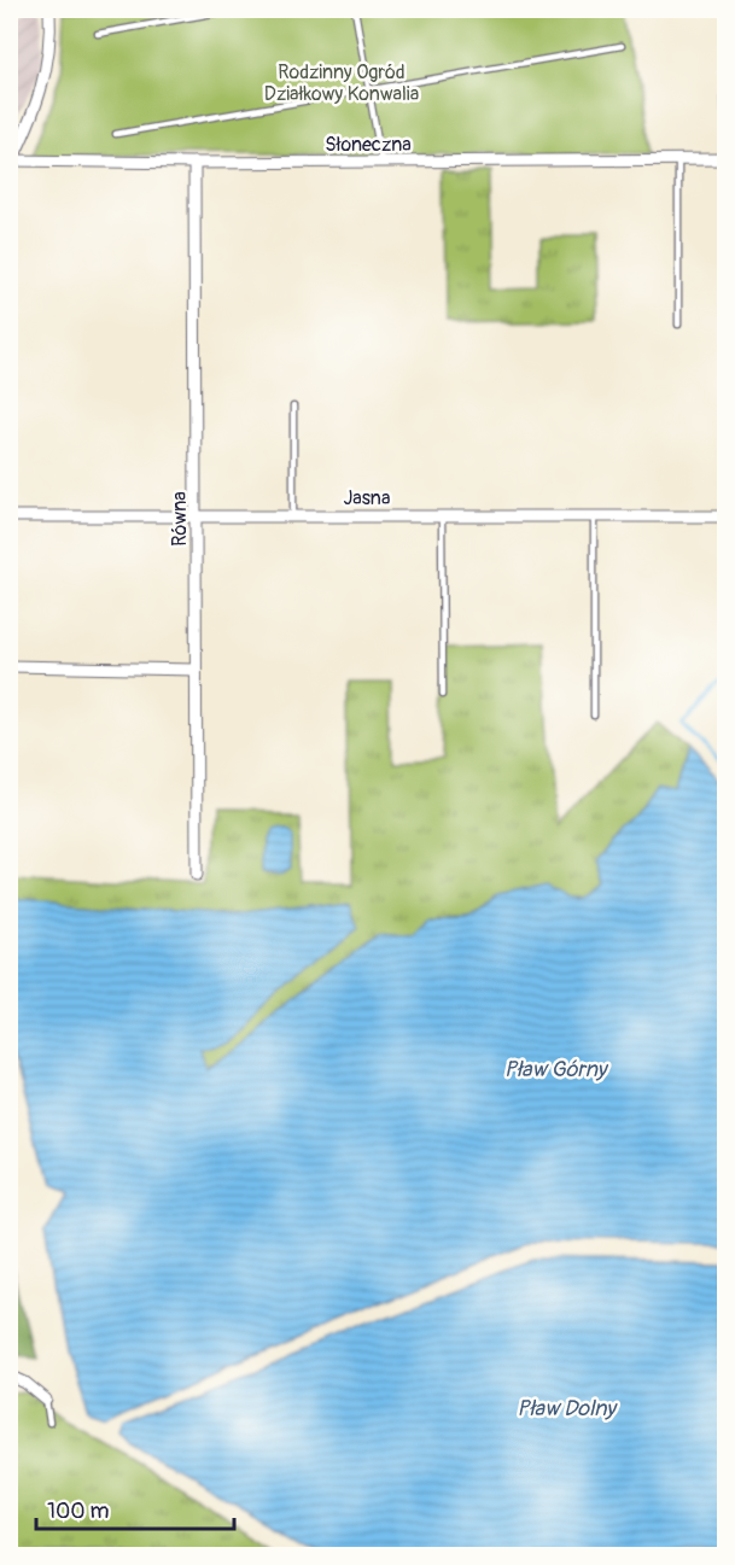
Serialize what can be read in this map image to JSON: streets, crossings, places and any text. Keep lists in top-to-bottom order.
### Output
{
  "streets": {
    "street": ["Słoneczna", "Jasna", "Równa"]
  },
  "crossings": [
    ["Słoneczna", "Równa"],
    ["Jasna", "Równa"]
  ],
  "water": ["Pław Górny", "Pław Dolny"],
  "parks": ["Rodzinny Ogród Działkowy Konwalia"],
  "scale_bar": "100 m"
}
